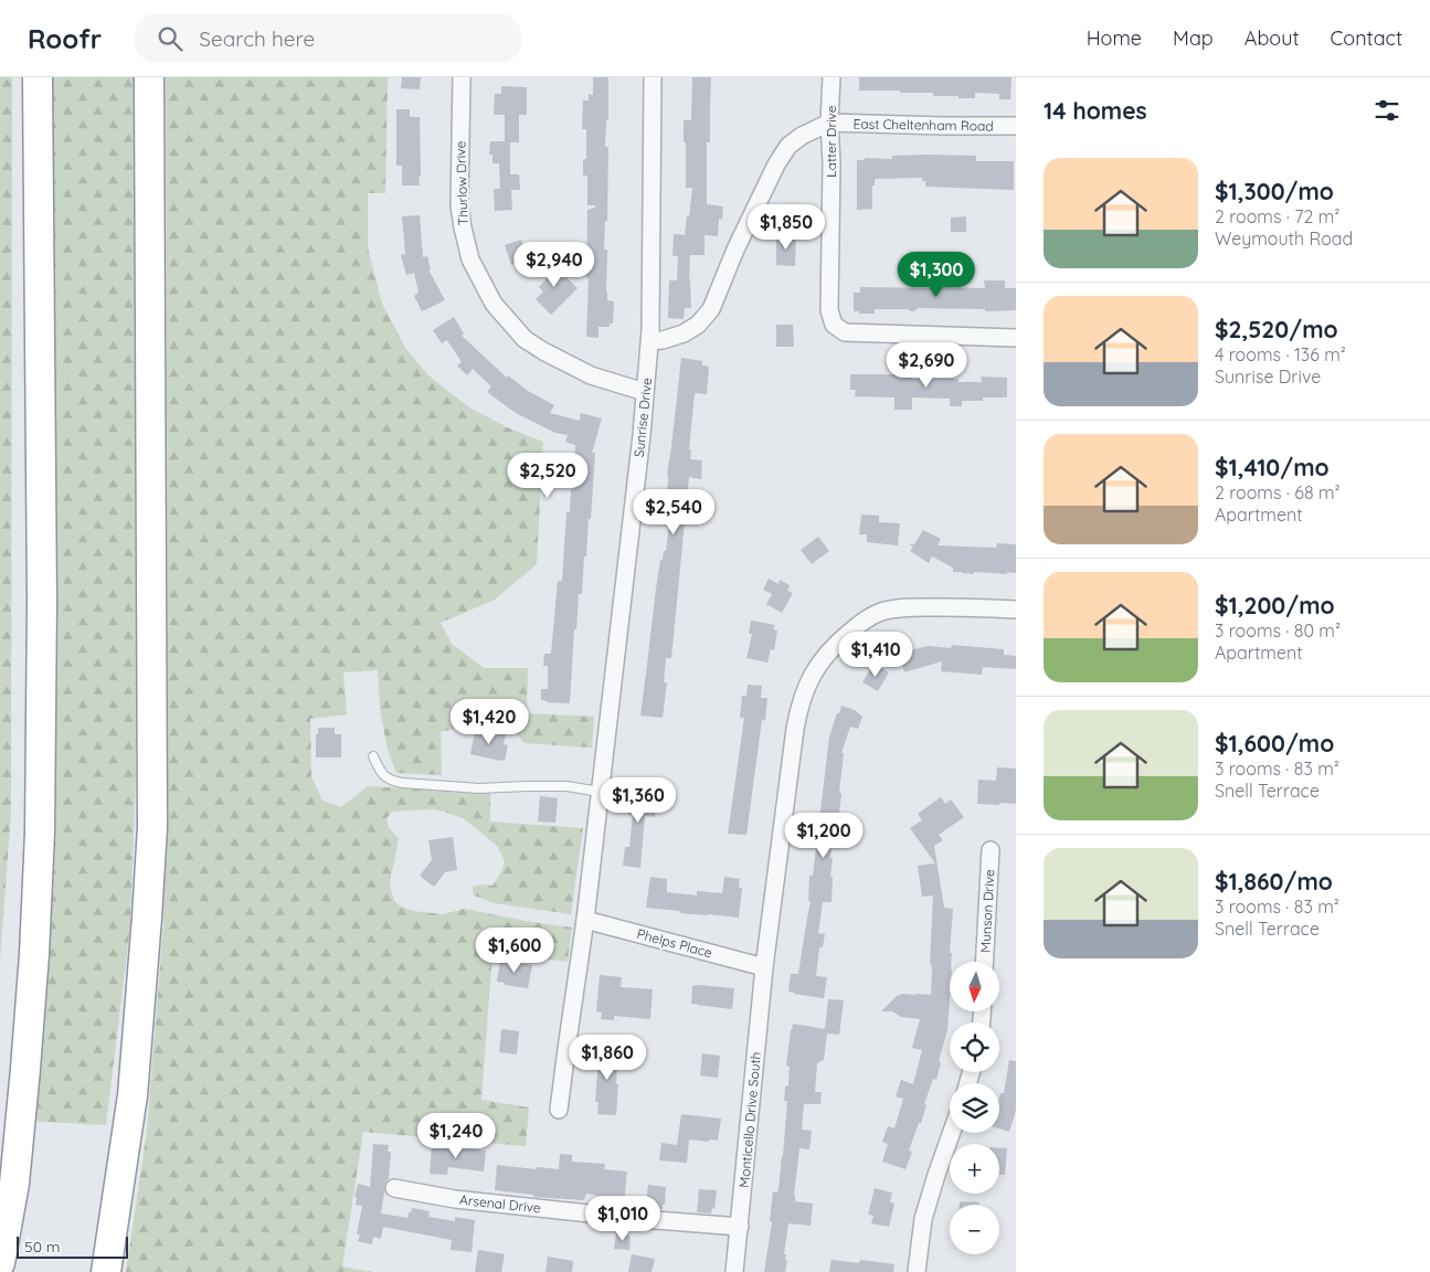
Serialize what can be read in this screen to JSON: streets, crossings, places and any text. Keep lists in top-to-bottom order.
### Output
{
  "streets": {
    "street": [
      "East Cheltenham Road",
      "Latter Drive",
      "Thurlow Drive",
      "Sunrise Drive",
      "Munson Drive",
      "Phelps Place",
      "Monticello Drive South",
      "Arsenal Drive"
    ]
  },
  "crossings": [
    ["East Cheltenham Road", "Latter Drive"],
    ["Thurlow Drive", "Sunrise Drive"],
    ["Sunrise Drive", "Phelps Place"],
    ["Phelps Place", "Monticello Drive South"],
    ["Monticello Drive South", "Arsenal Drive"]
  ],
  "scale_bar": "50 m",
  "north": "bottom",
  "page": {
    "header": "Roofr",
    "search": "Search here",
    "nav": [
      "Home",
      "Map",
      "About",
      "Contact"
    ],
    "heading": "14 homes",
    "list": [
      {
        "name": "$1,300/mo",
        "note": "2 rooms · 72 m² · Weymouth Road"
      },
      {
        "name": "$2,520/mo",
        "note": "4 rooms · 136 m² · Sunrise Drive"
      },
      {
        "name": "$1,410/mo",
        "note": "2 rooms · 68 m² · Apartment"
      },
      {
        "name": "$1,200/mo",
        "note": "3 rooms · 80 m² · Apartment"
      },
      {
        "name": "$1,600/mo",
        "note": "3 rooms · 83 m² · Snell Terrace"
      },
      {
        "name": "$1,860/mo",
        "note": "3 rooms · 83 m² · Snell Terrace"
      }
    ],
    "price": [
      "$1,850",
      "$2,940",
      "$1,300",
      "$2,690",
      "$2,520",
      "$2,540",
      "$1,410",
      "$1,420",
      "$1,360",
      "$1,200",
      "$1,600",
      "$1,860",
      "$1,240",
      "$1,010"
    ],
    "map_buttons": ["+", "−"],
    "scale": "50 m"
  }
}
